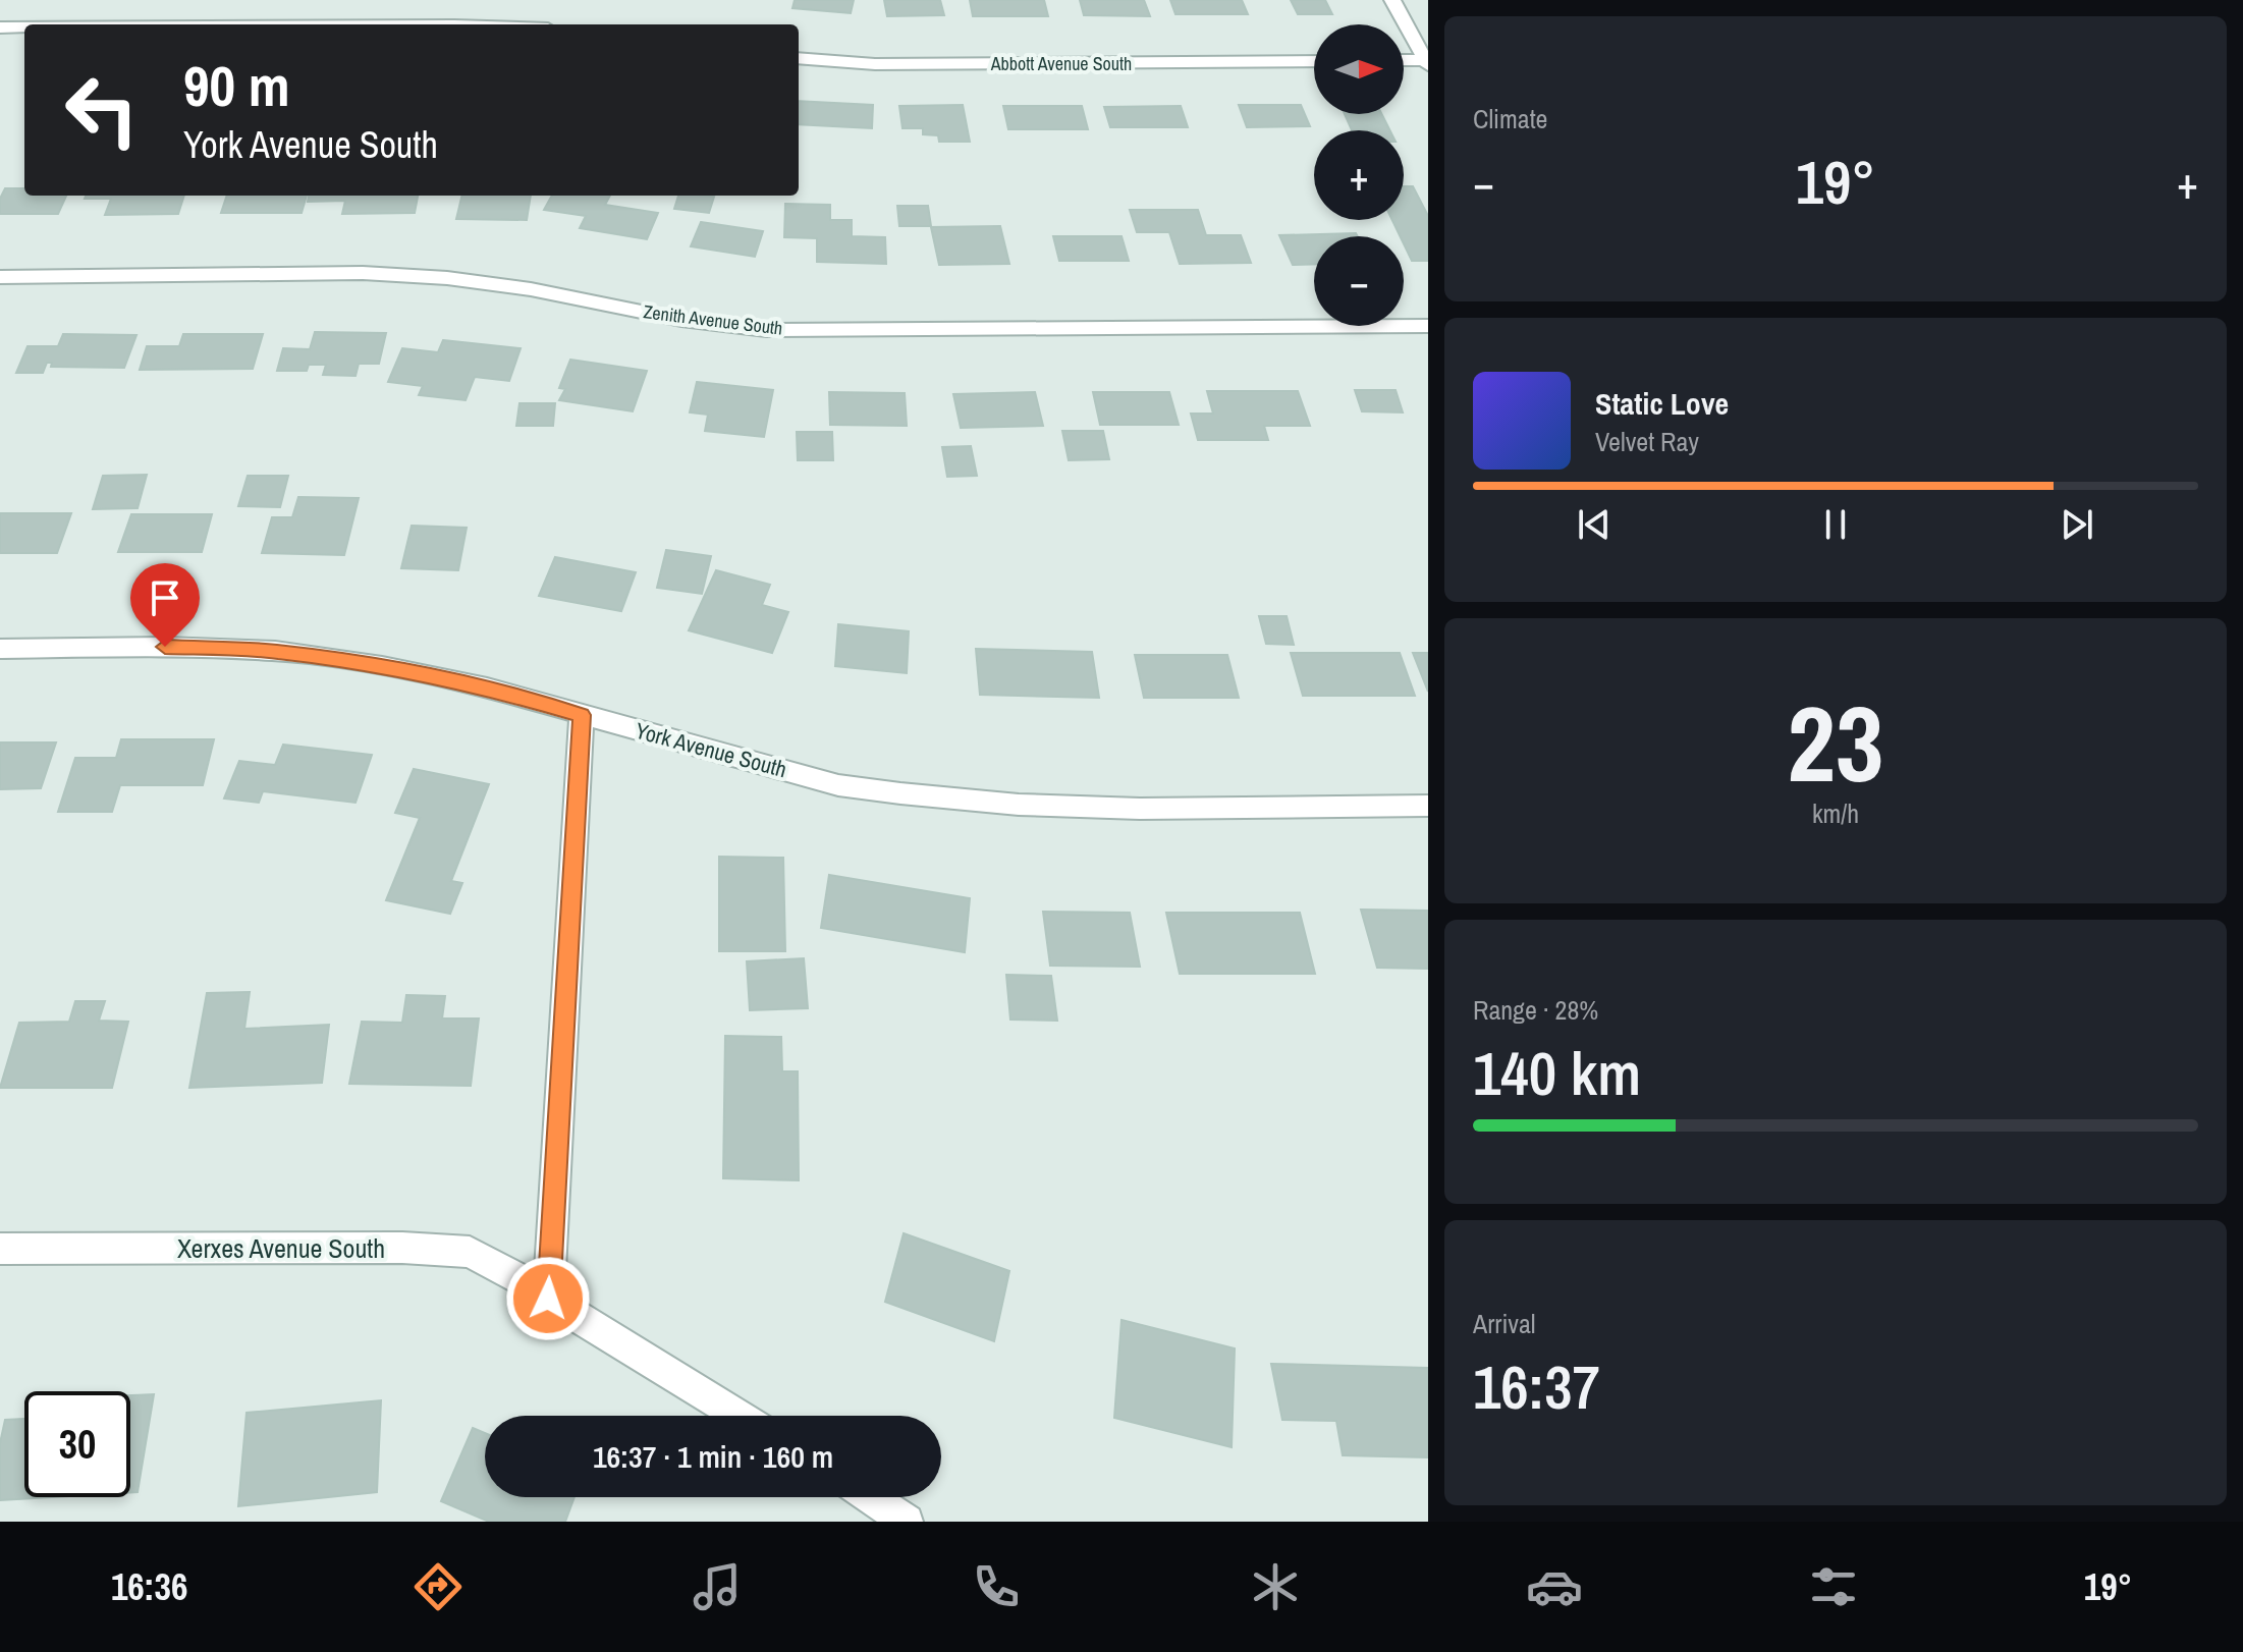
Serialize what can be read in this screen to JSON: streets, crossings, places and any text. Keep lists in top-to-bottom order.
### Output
{
  "streets": {
    "street": [
      "Abbott Avenue South",
      "Zenith Avenue South",
      "York Avenue South",
      "Xerxes Avenue South"
    ]
  },
  "north": "right",
  "page": {
    "tile": [
      "Climate",
      ["23", "km/h"],
      ["Range · 28%", "140 km"],
      ["Arrival", "16:37"]
    ],
    "map_buttons": ["+", "−"],
    "turn": ["90 m", "York Avenue South"],
    "heat": ["−", "19°", "+"],
    "song": ["Static Love", "Velvet Ray"],
    "limit": "30",
    "trip": "16:37 · 1 min · 160 m",
    "tabs": ["16:36", "19°"]
  }
}
